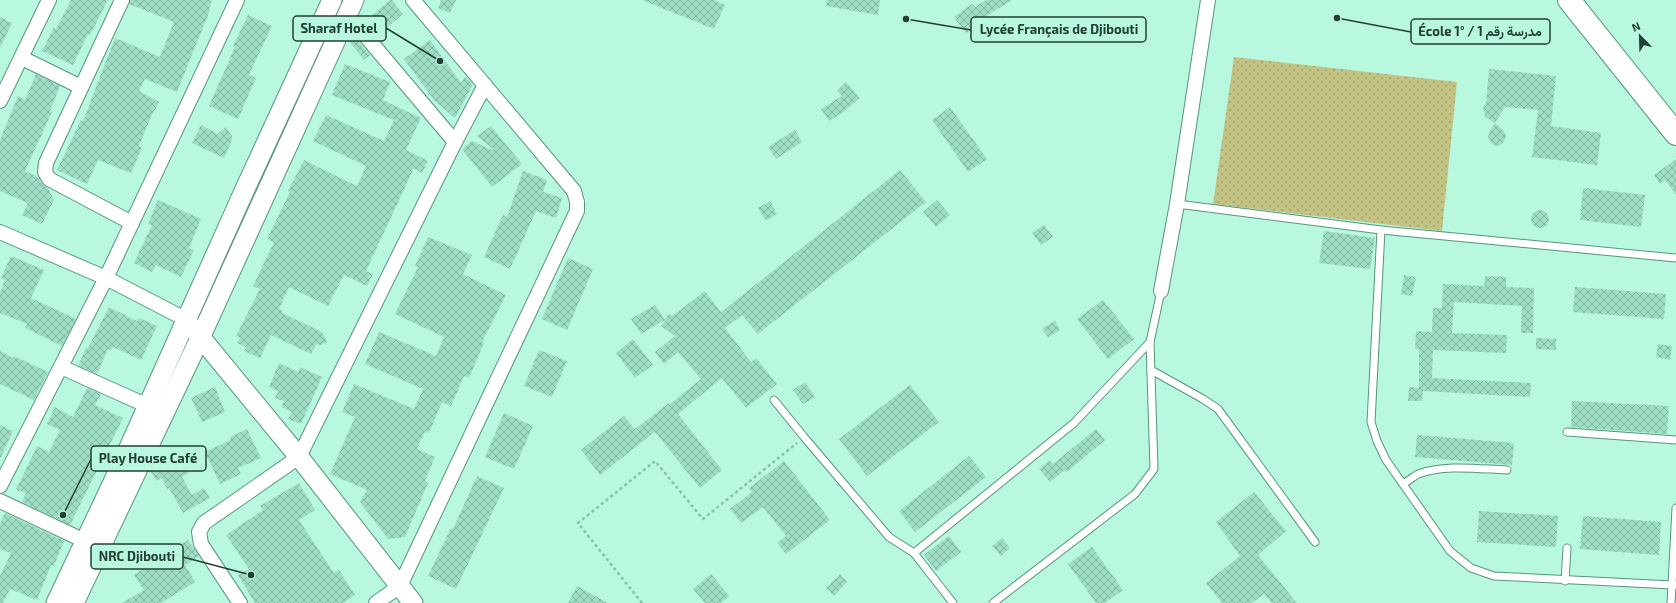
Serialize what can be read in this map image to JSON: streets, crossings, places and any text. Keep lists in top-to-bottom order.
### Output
{
  "places": [
    "École 1° / مدرسة رقم 1",
    "Lycée Français de Djibouti",
    "Sharaf Hotel",
    "Play House Café",
    "NRC Djibouti"
  ],
  "north": "top left"
}
